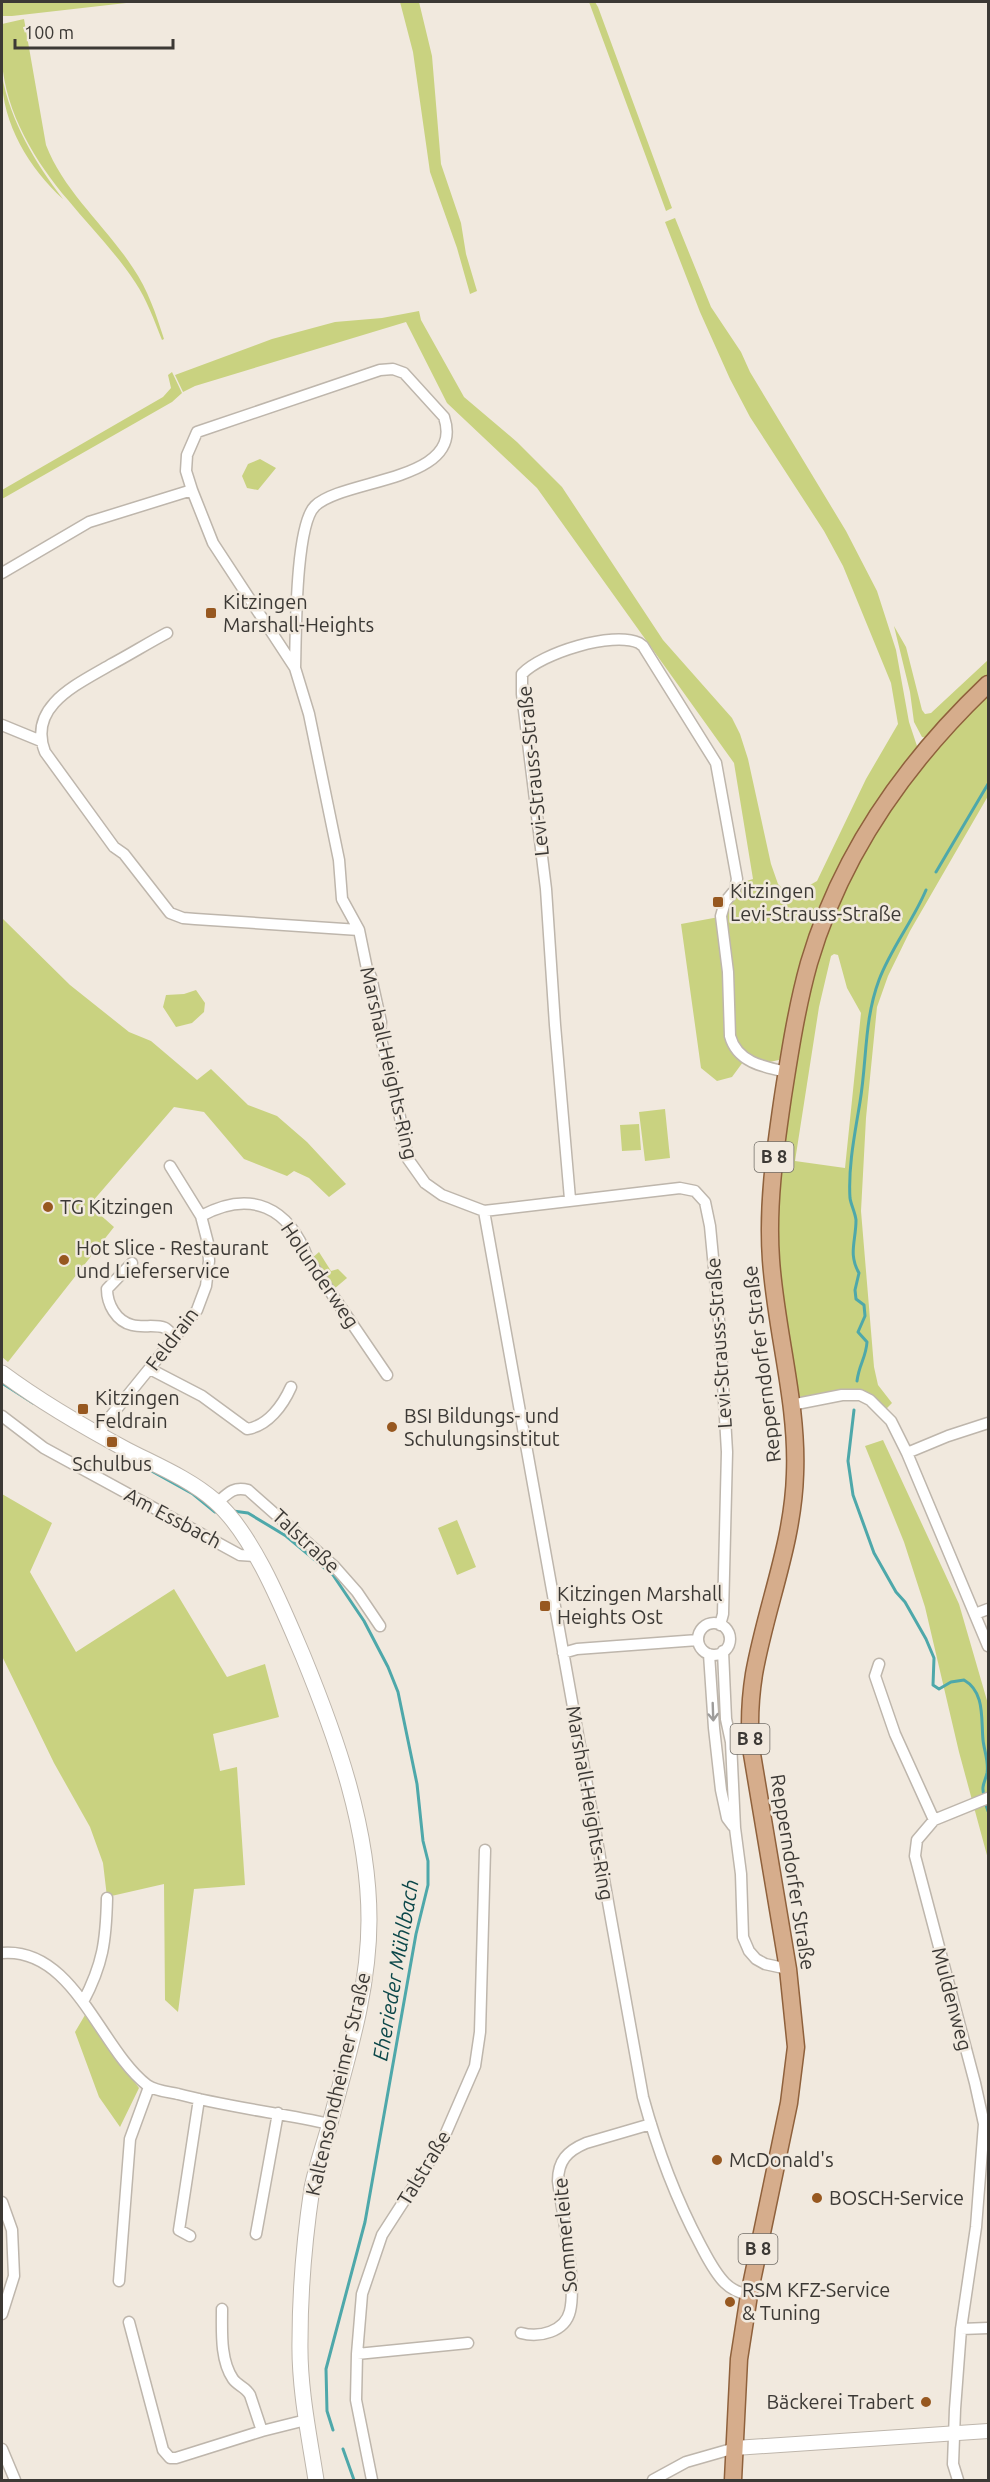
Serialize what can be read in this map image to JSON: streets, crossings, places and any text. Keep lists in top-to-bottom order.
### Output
{
  "streets": {
    "main road": ["B 8", "Repperndorfer Straße", "Kaltensondheimer Straße"],
    "street": [
      "Levi-Strauss-Straße",
      "Marshall-Heights-Ring",
      "Holunderweg",
      "Feldrain",
      "Am Essbach",
      "Talstraße",
      "Muldenweg",
      "Sommerleite"
    ]
  },
  "crossings": [
    ["Levi-Strauss-Straße", "Marshall-Heights-Ring"],
    ["Levi-Strauss-Straße", "Repperndorfer Straße"],
    ["Marshall-Heights-Ring", "Repperndorfer Straße"],
    ["Marshall-Heights-Ring", "Sommerleite"],
    ["Holunderweg", "Feldrain"],
    ["Feldrain", "Kaltensondheimer Straße"],
    ["Am Essbach", "Kaltensondheimer Straße"],
    ["Talstraße", "Kaltensondheimer Straße"]
  ],
  "water": ["Eherieder Mühlbach"],
  "places": {
    "transit": [
      "Kitzingen Marshall-Heights",
      "Kitzingen Levi-Strauss-Straße",
      "Kitzingen Feldrain",
      "Schulbus",
      "Kitzingen Marshall Heights Ost"
    ],
    "other": [
      "TG Kitzingen",
      "Hot Slice - Restaurant und Lieferservice",
      "BSI Bildungs- und Schulungsinstitut",
      "McDonald's",
      "BOSCH-Service",
      "RSM KFZ-Service & Tuning",
      "Bäckerei Trabert"
    ]
  },
  "scale_bar": "100 m"
}
